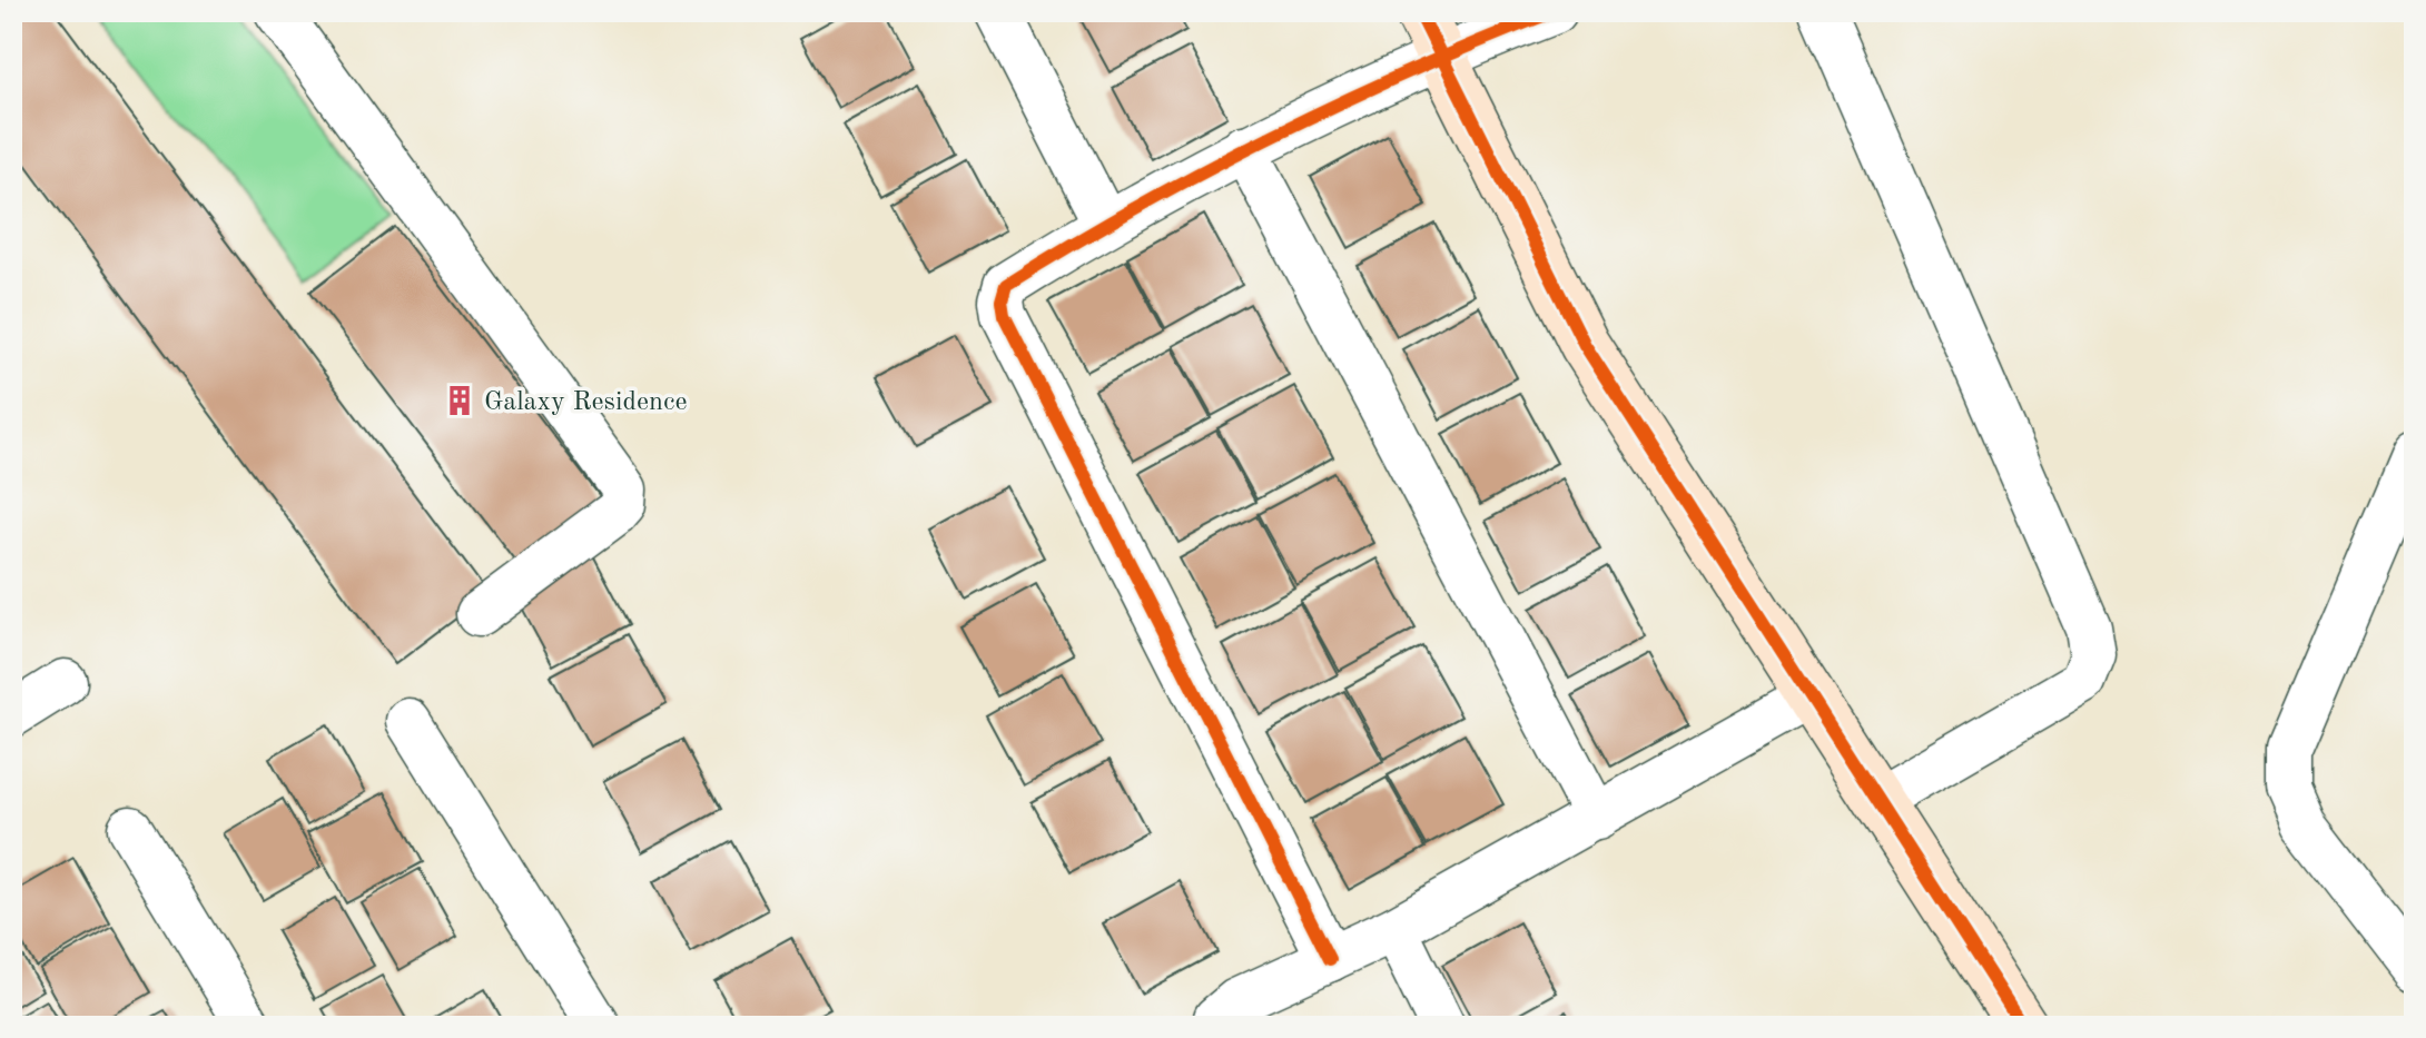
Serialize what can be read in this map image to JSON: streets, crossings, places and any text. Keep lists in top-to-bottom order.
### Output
{
  "places": {
    "building": ["Galaxy Residence"]
  }
}
